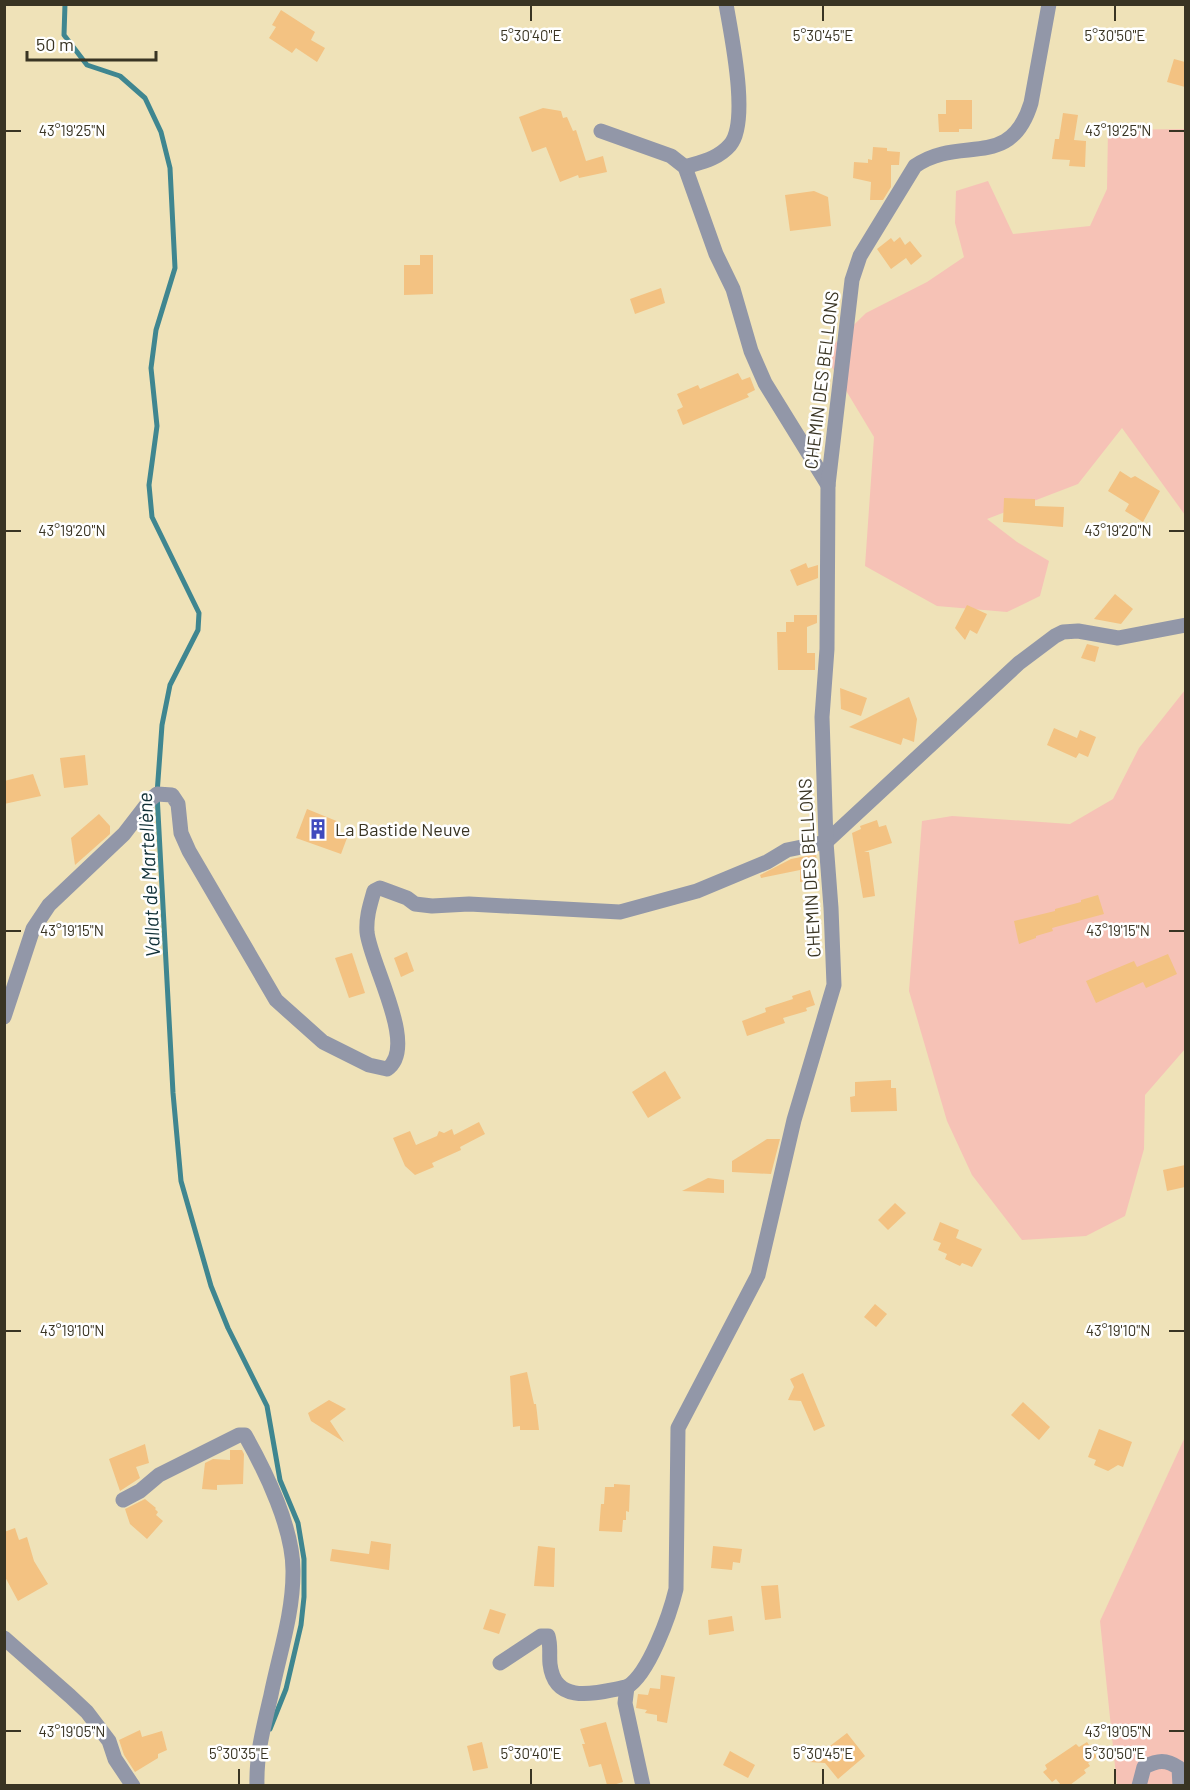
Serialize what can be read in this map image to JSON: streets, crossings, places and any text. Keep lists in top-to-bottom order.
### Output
{
  "streets": {
    "street": ["CHEMIN DES BELLONS"]
  },
  "water": ["Vallat de Martellène"],
  "places": {
    "building": ["La Bastide Neuve"]
  },
  "scale_bar": "50 m",
  "coordinates": [
    "5°30'40\"E",
    "5°30'45\"E",
    "5°30'50\"E",
    "43°19'25\"N",
    "43°19'20\"N",
    "43°19'15\"N",
    "43°19'10\"N",
    "43°19'05\"N",
    "5°30'35\"E"
  ]
}
